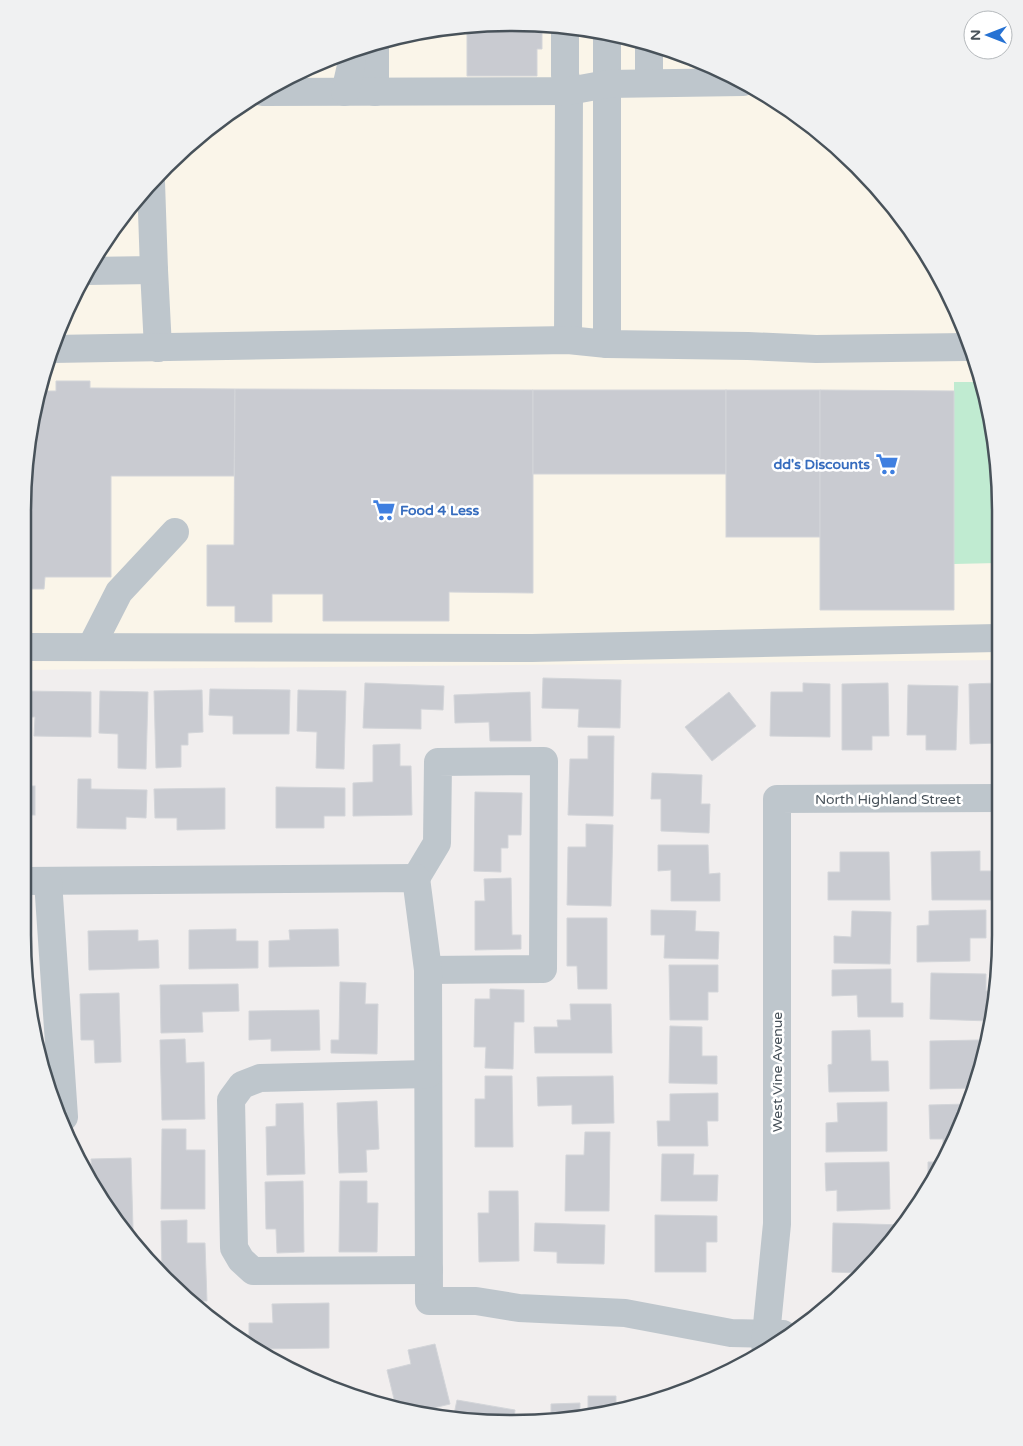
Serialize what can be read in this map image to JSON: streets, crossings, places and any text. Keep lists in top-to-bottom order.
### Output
{
  "streets": {
    "street": ["North Highland Street", "West Vine Avenue"]
  },
  "crossings": [
    ["North Highland Street", "West Vine Avenue"]
  ],
  "places": {
    "supermarket": ["dd's Discounts", "Food 4 Less"]
  },
  "north": "left"
}
